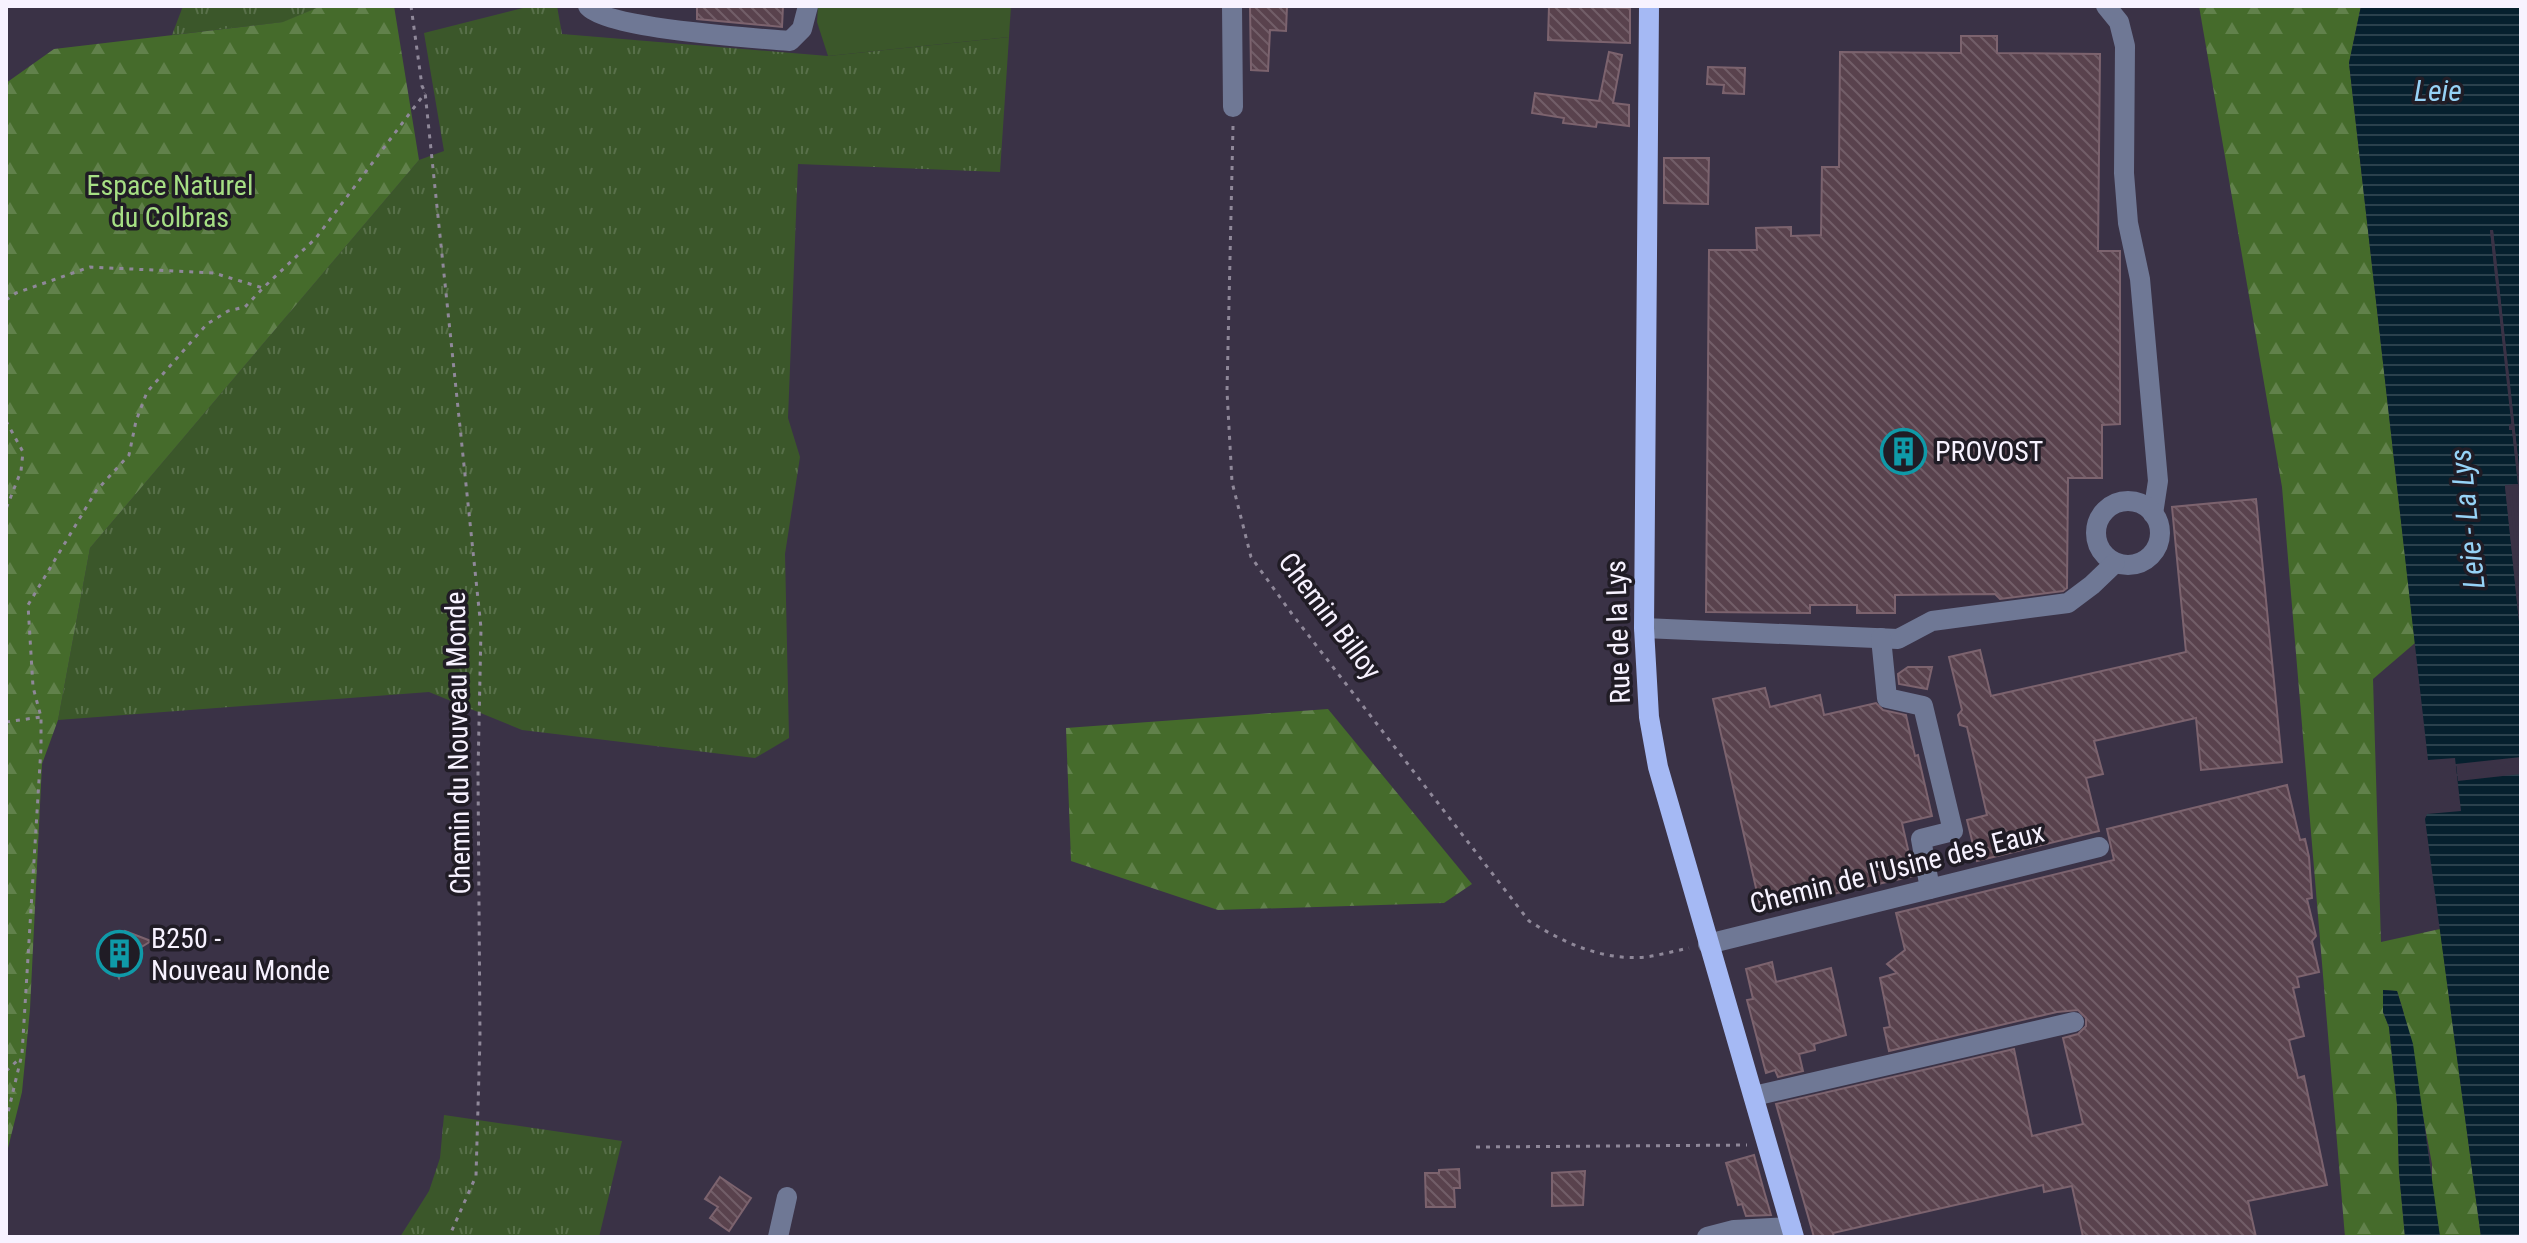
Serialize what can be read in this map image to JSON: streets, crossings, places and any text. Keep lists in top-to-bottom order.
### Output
{
  "streets": {
    "main road": ["Rue de la Lys"],
    "street": ["Chemin de l'Usine des Eaux"],
    "path": ["Chemin Billoy", "Chemin du Nouveau Monde"]
  },
  "crossings": [
    ["Chemin Billoy", "Rue de la Lys"],
    ["Chemin Billoy", "Chemin de l'Usine des Eaux"],
    ["Rue de la Lys", "Chemin de l'Usine des Eaux"]
  ],
  "water": ["Leie", "Leie - La Lys"],
  "parks": ["Espace Naturel du Colbras"],
  "places": {
    "building": ["PROVOST", "B250 - Nouveau Monde"]
  }
}
